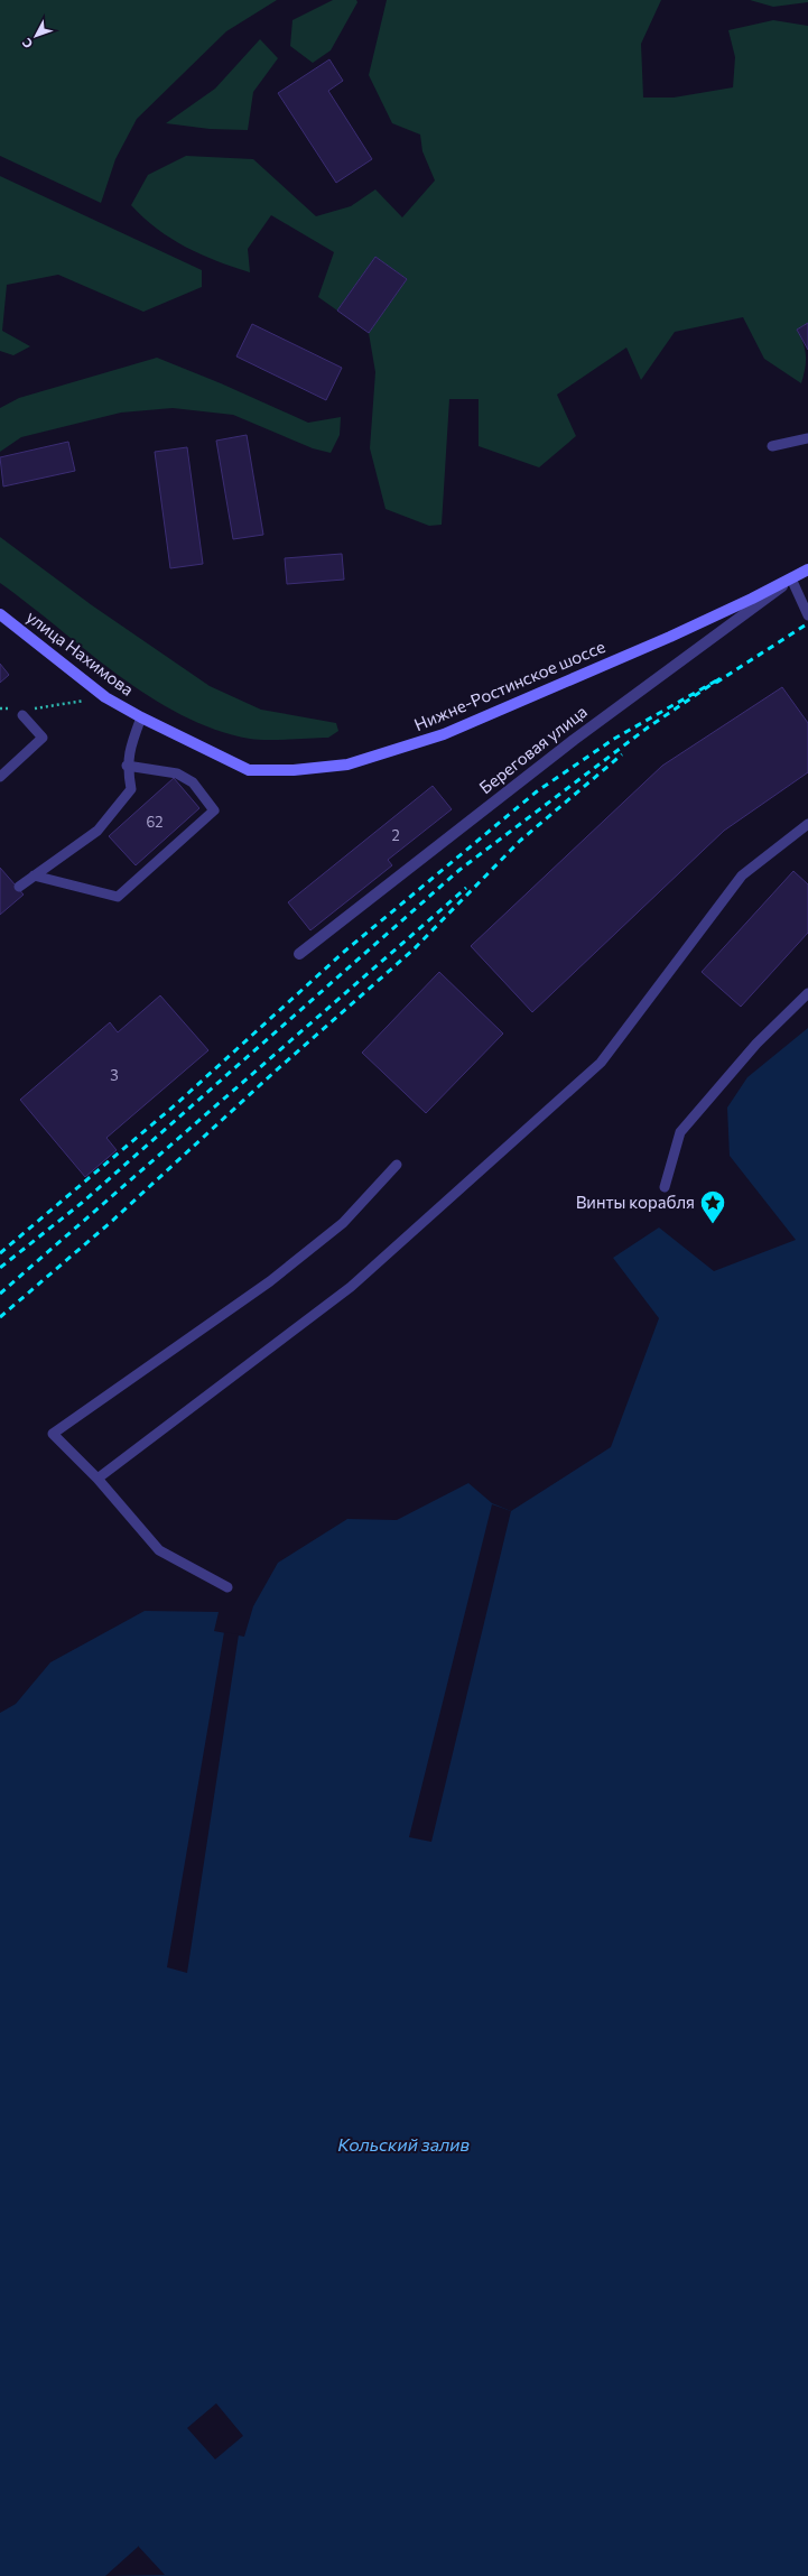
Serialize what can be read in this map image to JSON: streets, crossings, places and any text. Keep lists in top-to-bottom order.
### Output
{
  "streets": {
    "street": ["улица Нахимова", "Нижне-Ростинское шоссе", "Береговая улица"]
  },
  "crossings": [
    ["улица Нахимова", "Нижне-Ростинское шоссе"],
    ["Нижне-Ростинское шоссе", "Береговая улица"]
  ],
  "water": ["Кольский залив"],
  "places": {
    "place": ["Винты корабля"]
  },
  "house_numbers": ["62", "2", "3"],
  "north": "bottom left"
}
